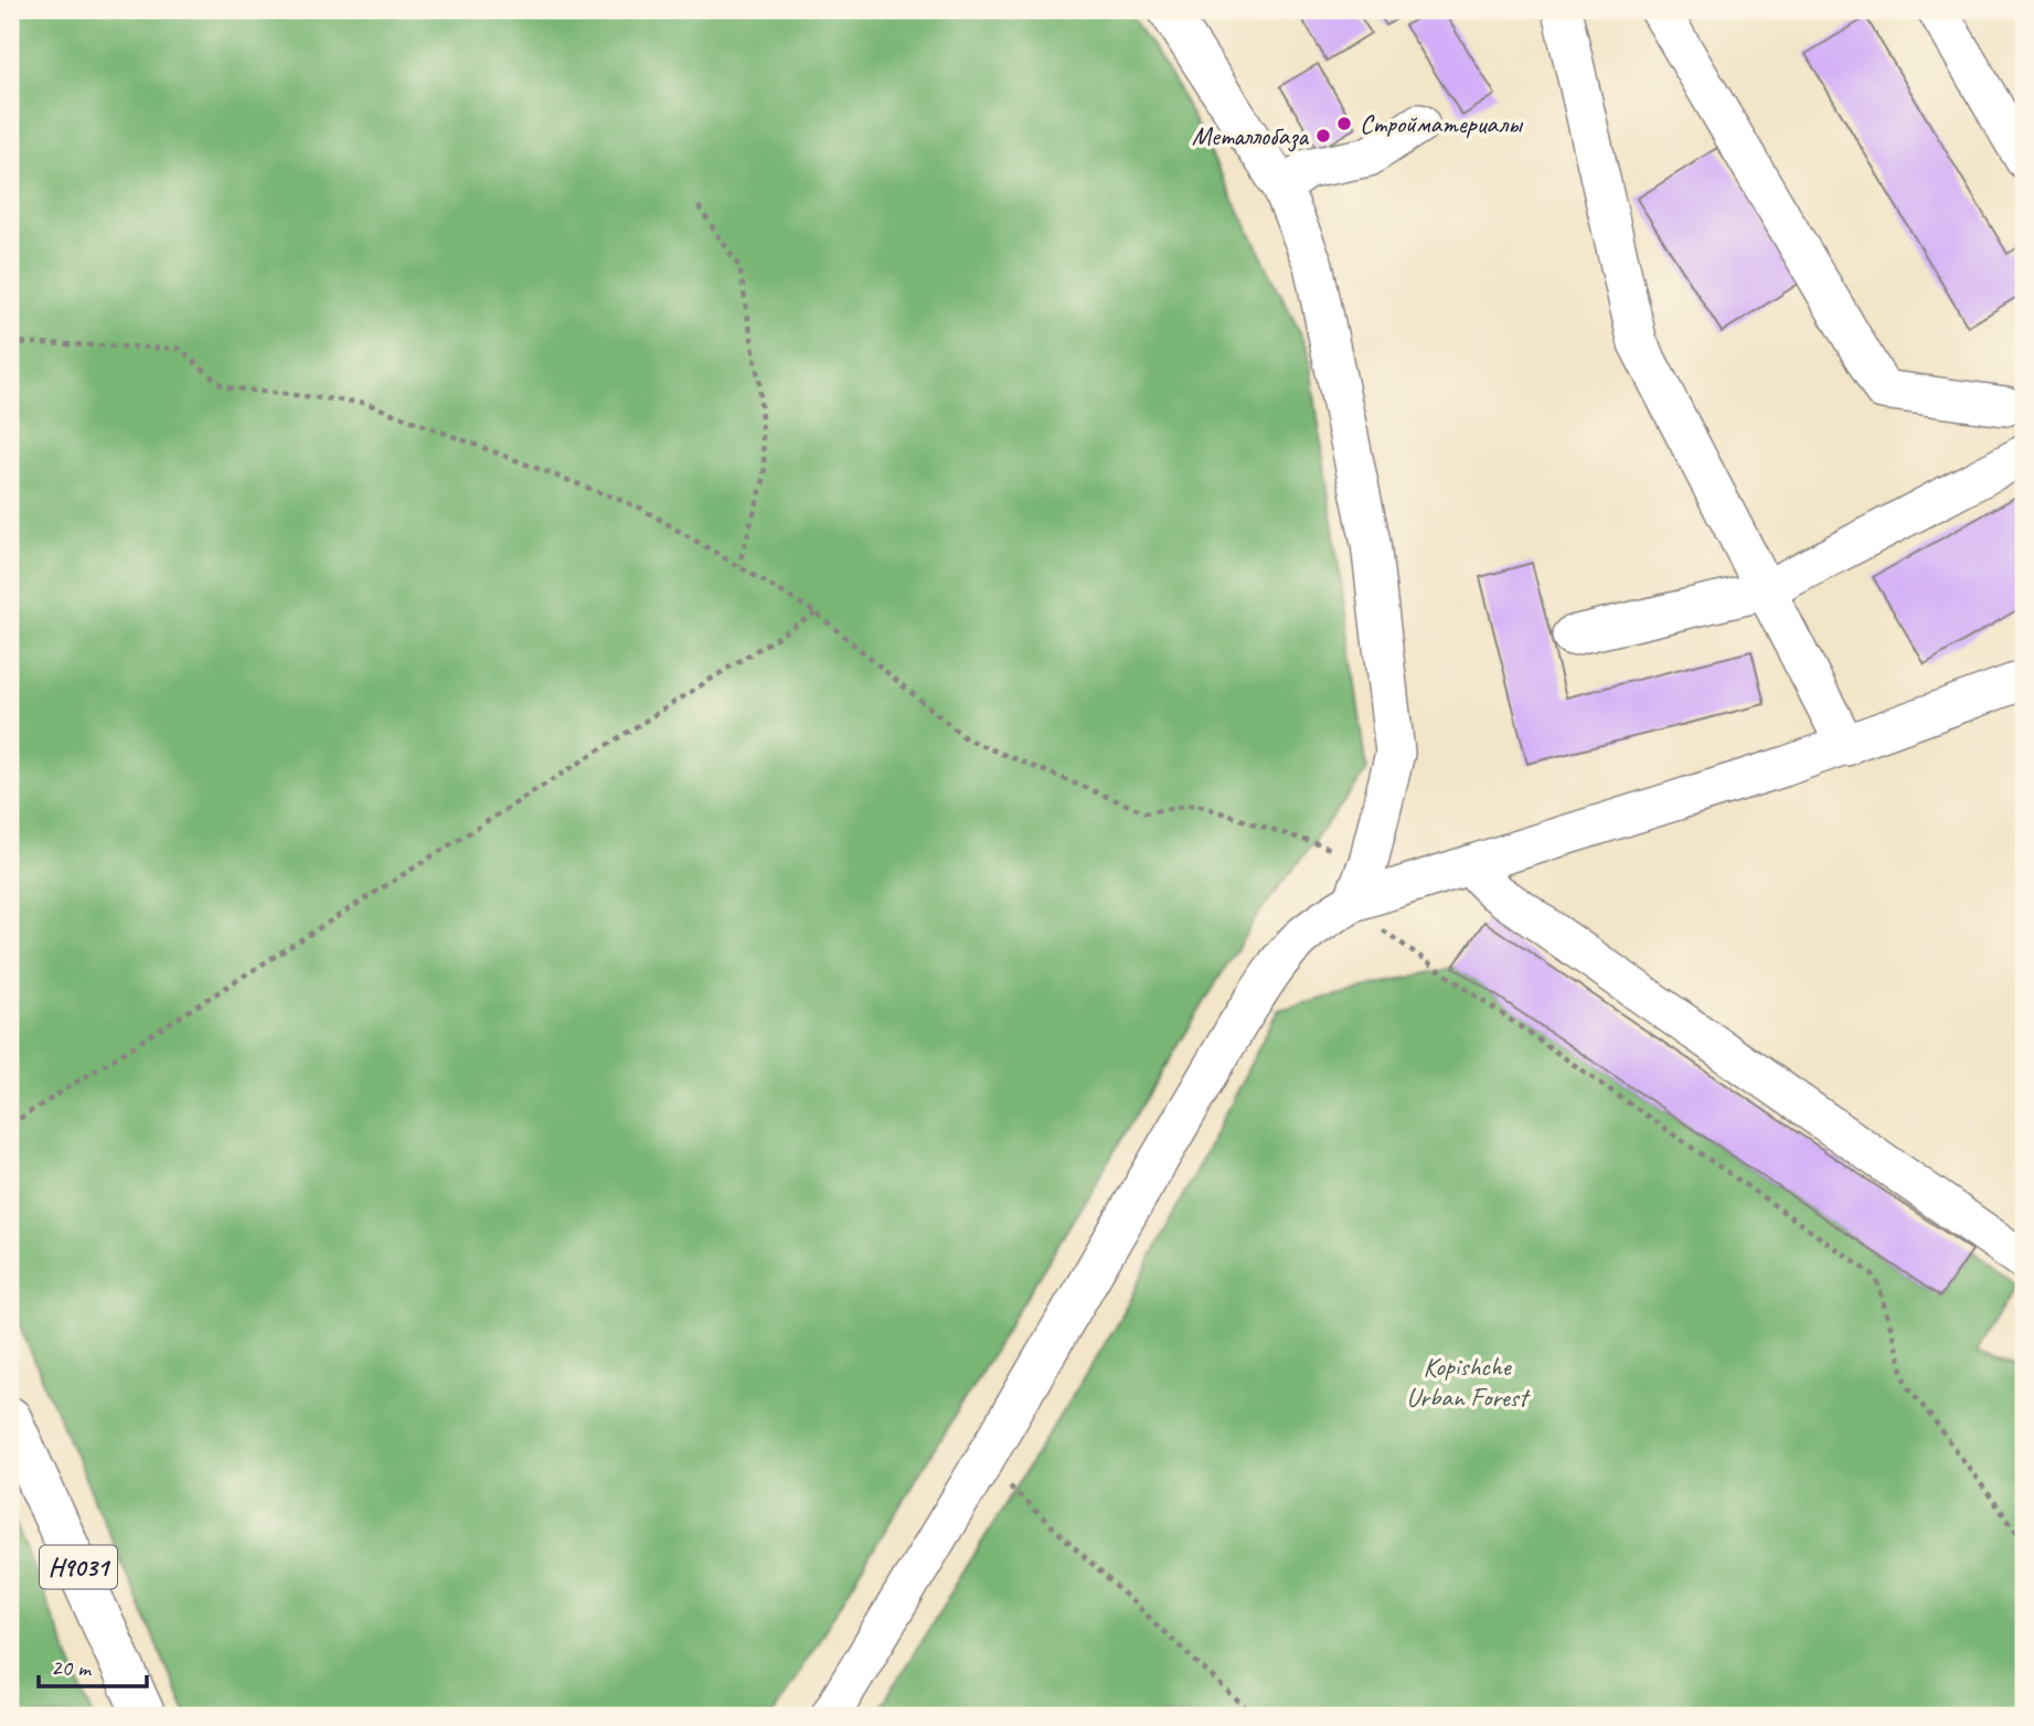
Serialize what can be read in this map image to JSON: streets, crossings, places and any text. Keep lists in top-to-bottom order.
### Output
{
  "streets": {
    "main road": ["Н9031"]
  },
  "parks": ["Kopishche Urban Forest"],
  "places": ["Стройматериалы", "Металлобаза"],
  "scale_bar": "20 m"
}
